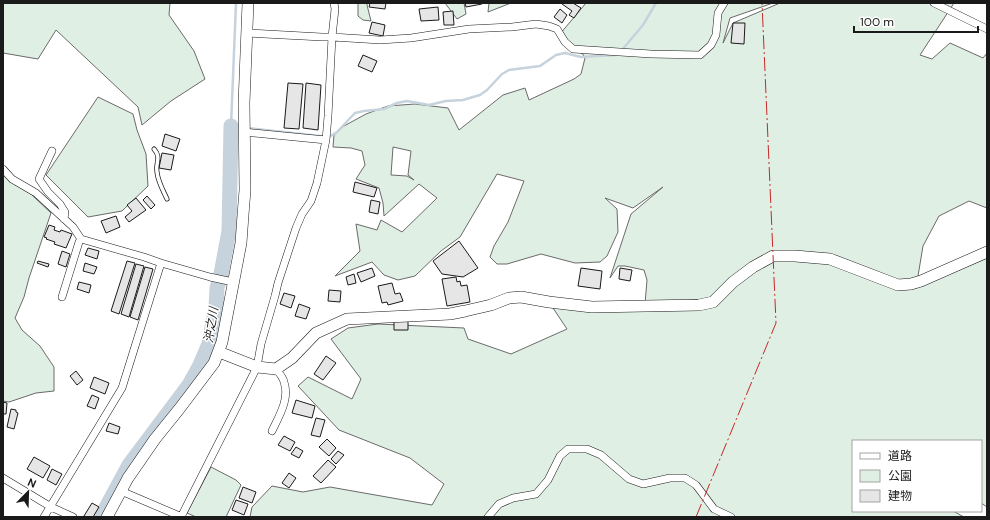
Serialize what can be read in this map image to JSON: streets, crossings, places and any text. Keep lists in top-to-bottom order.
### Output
{
  "water": ["沖之川"],
  "legend": ["道路", "公園", "建物"],
  "scale_bar": "100 m",
  "north": "top right"
}
